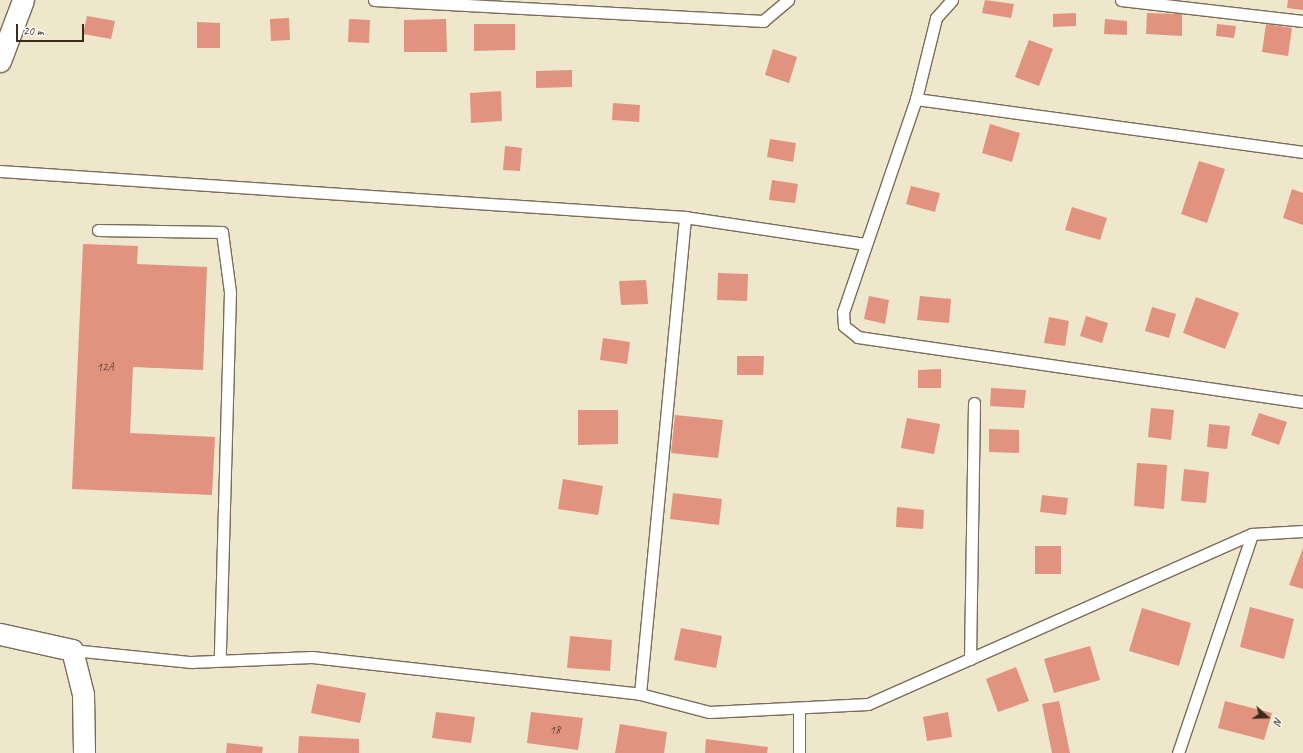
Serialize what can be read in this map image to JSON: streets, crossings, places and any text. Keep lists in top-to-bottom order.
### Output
{
  "house_numbers": ["12А", "18"],
  "scale_bar": "20 m",
  "north": "right"
}
